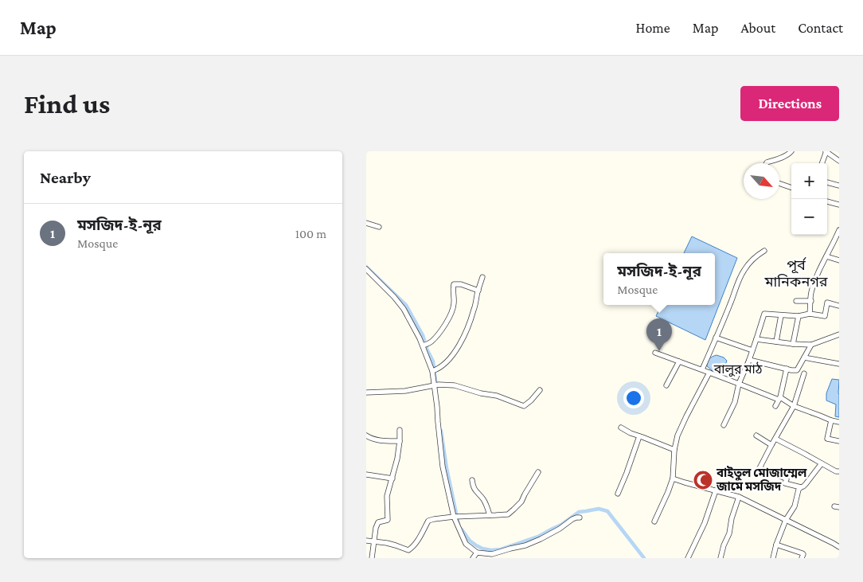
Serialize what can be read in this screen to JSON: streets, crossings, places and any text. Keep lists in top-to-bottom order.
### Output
{
  "districts": ["পূর্ব মানিকনগর", "বালুর মাঠ"],
  "places": {
    "mosque": ["বাইতুল মোজাম্মেল জামে মসজিদ"]
  },
  "north": "bottom right",
  "page": {
    "header": "Map",
    "nav": [
      "Home",
      "Map",
      "About",
      "Contact"
    ],
    "buttons": "Directions",
    "title": "Find us",
    "heading": "Nearby",
    "map_buttons": ["+", "−"],
    "list": [
      {
        "mark": "1",
        "name": "মসজিদ-ই-নূর",
        "note": "Mosque",
        "value": "100 m"
      }
    ],
    "popup": ["মসজিদ-ই-নূর", "Mosque"],
    "pins": "1"
  }
}
